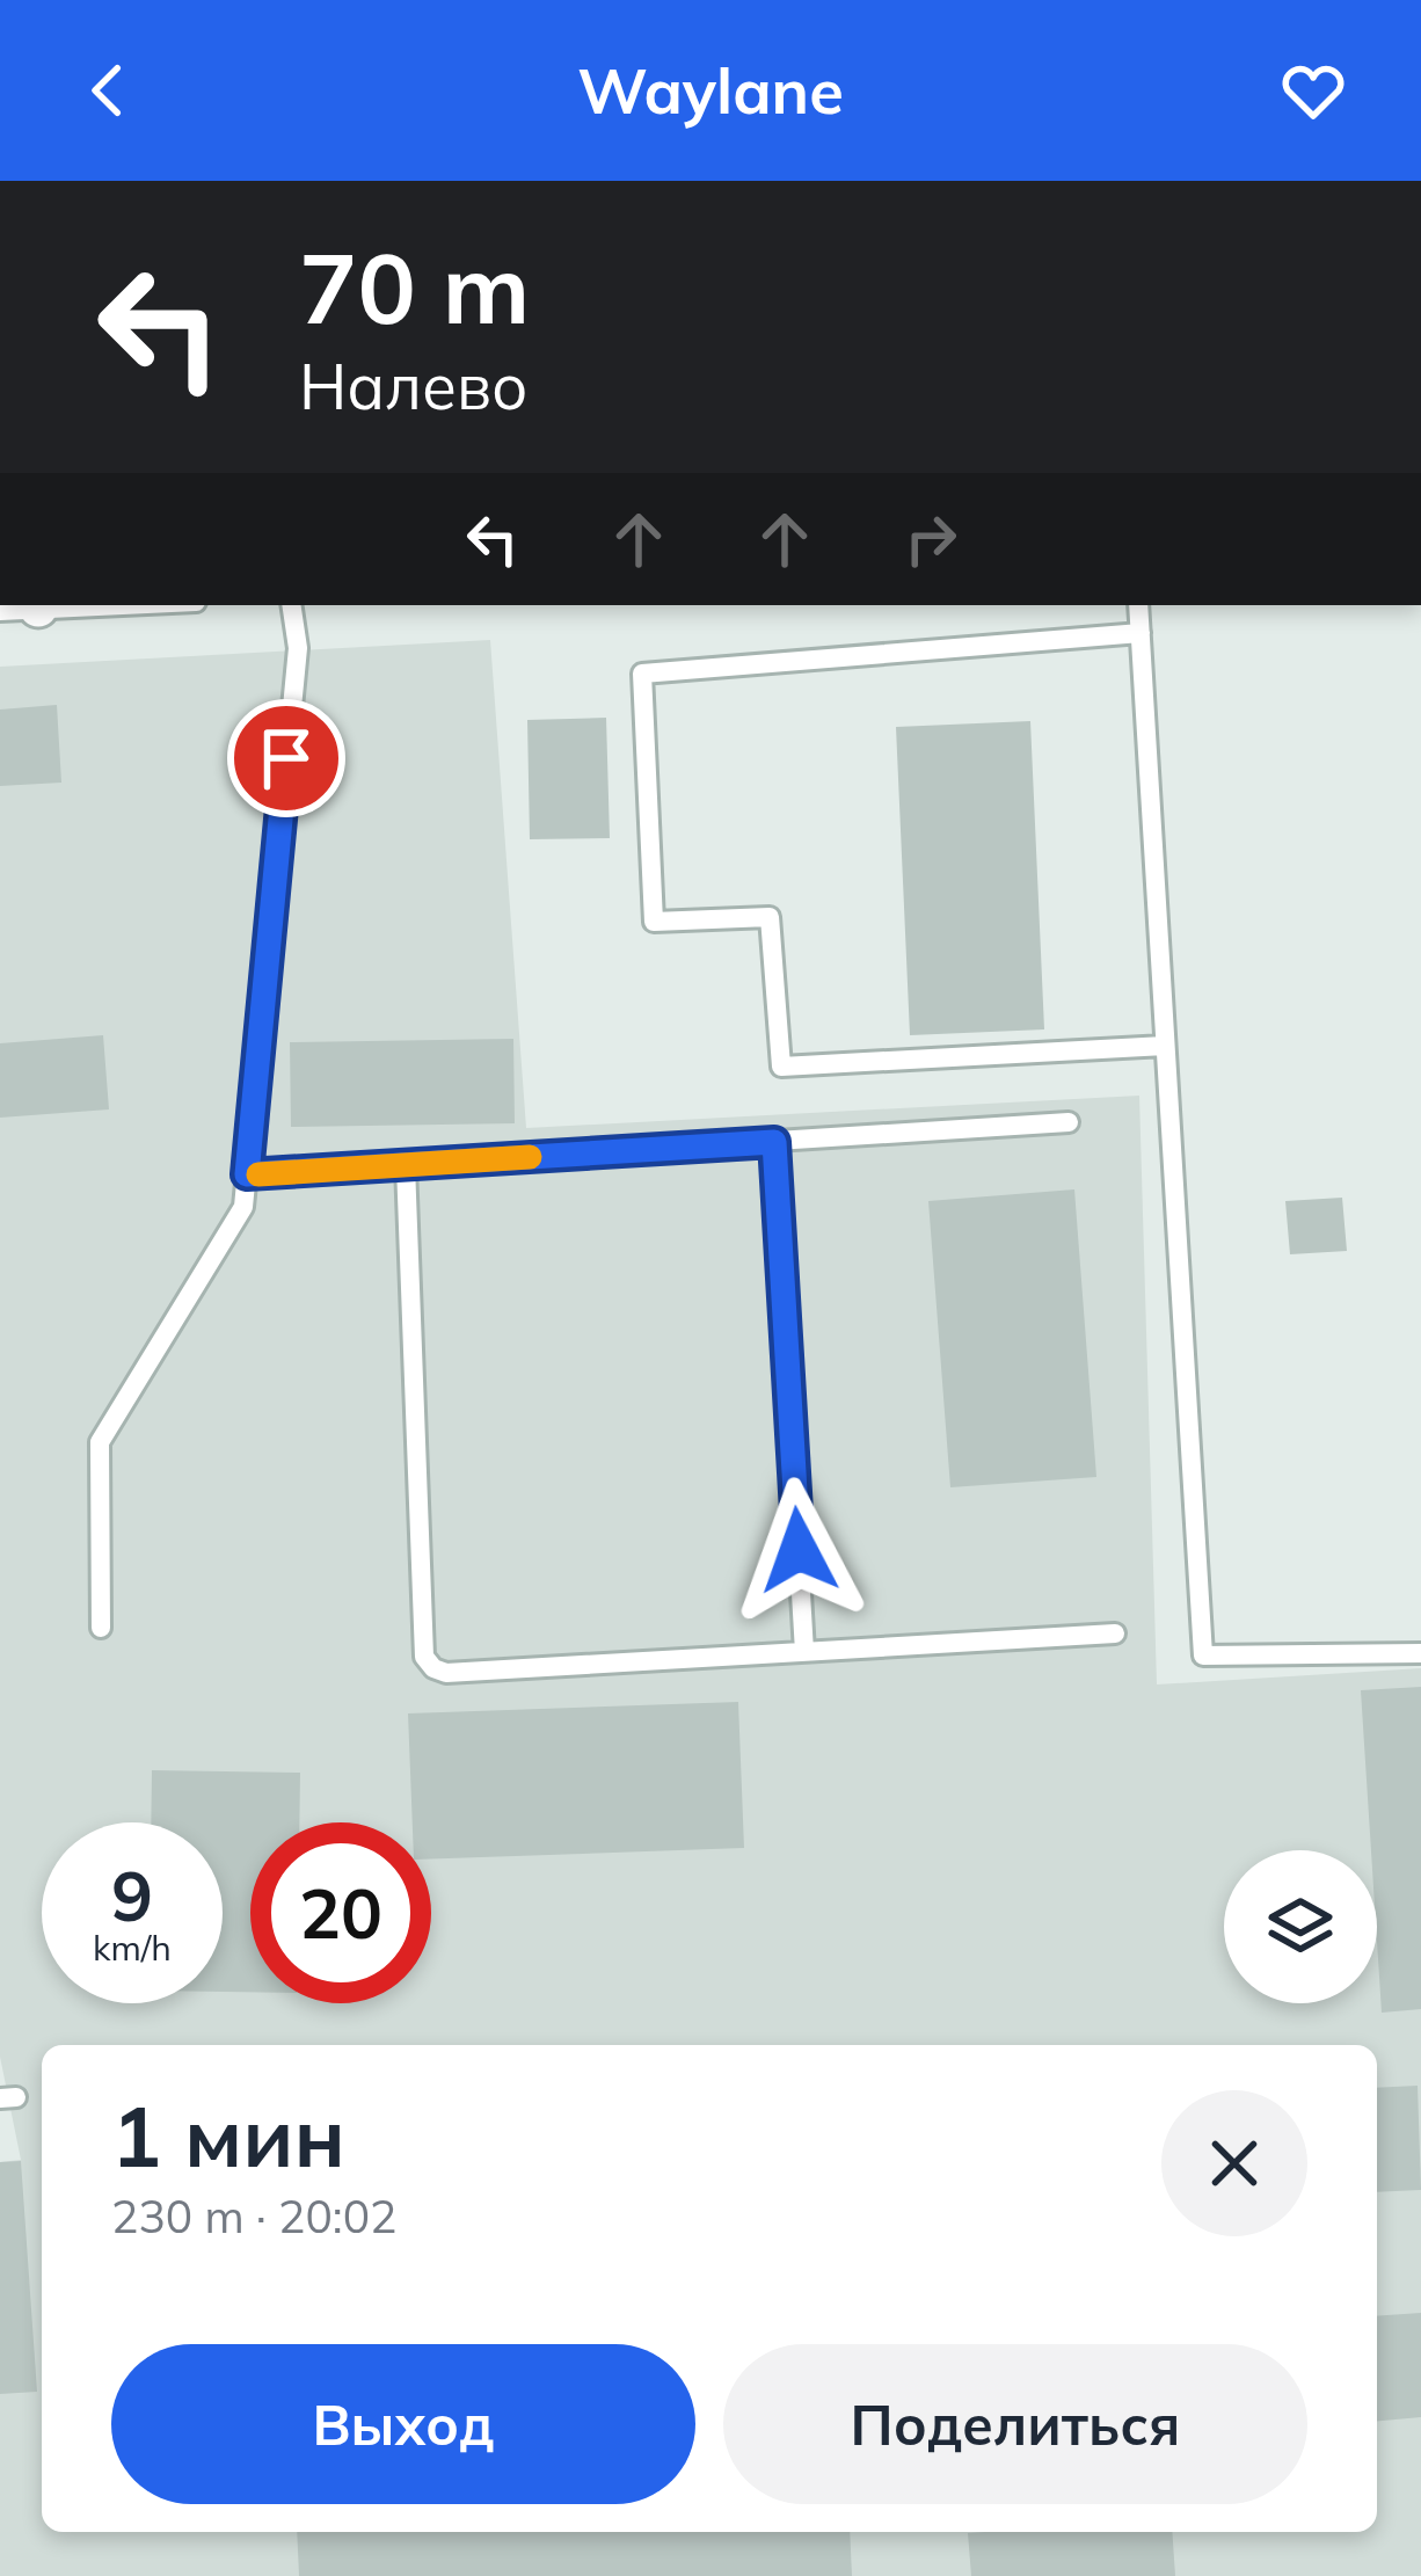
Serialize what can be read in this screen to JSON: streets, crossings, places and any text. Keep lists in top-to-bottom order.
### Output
{
  "page": {
    "header": "Waylane",
    "turn": ["70 m", "Налево"],
    "speed": "9 km/h",
    "limit": "20",
    "heading": ["1 мин", "230 m · 20:02"],
    "buttons": ["Выход", "Поделиться"]
  }
}
